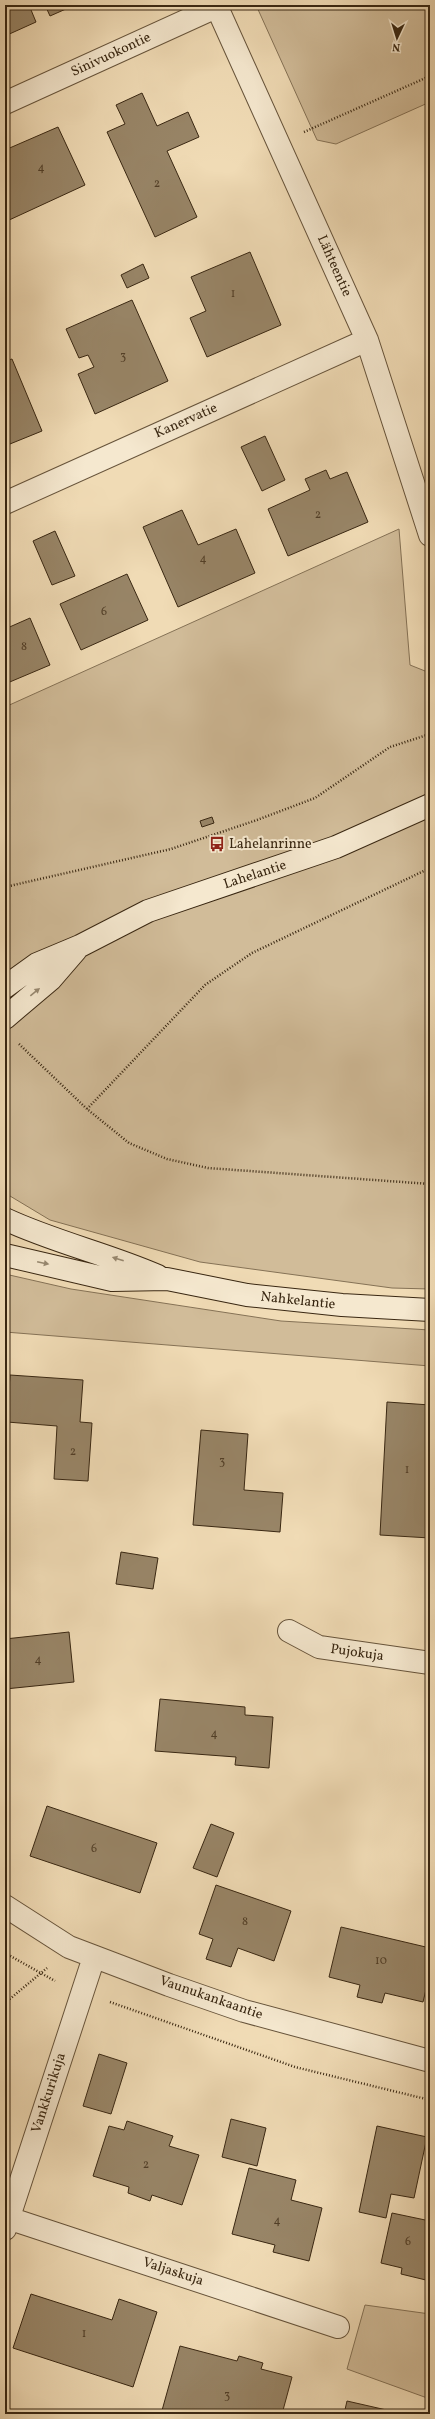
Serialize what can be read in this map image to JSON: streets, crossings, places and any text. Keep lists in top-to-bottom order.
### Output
{
  "streets": {
    "street": [
      "Sinivuokontie",
      "Lähteentie",
      "Kanervatie",
      "Lahelantie",
      "Nahkelantie",
      "Pujokuja",
      "Vaunukankaantie",
      "Vankkurikuja",
      "Valjaskuja"
    ]
  },
  "crossings": [
    ["Sinivuokontie", "Lähteentie"],
    ["Lähteentie", "Kanervatie"],
    ["Vaunukankaantie", "Vankkurikuja"],
    ["Vankkurikuja", "Valjaskuja"]
  ],
  "places": {
    "bus stop": ["Lahelanrinne"]
  },
  "house_numbers": [
    "4",
    "2",
    "1",
    "3",
    "2",
    "4",
    "6",
    "8",
    "2",
    "3",
    "1",
    "4",
    "4",
    "6",
    "8",
    "10",
    "2",
    "4",
    "6",
    "1",
    "3"
  ],
  "north": "bottom"
}
